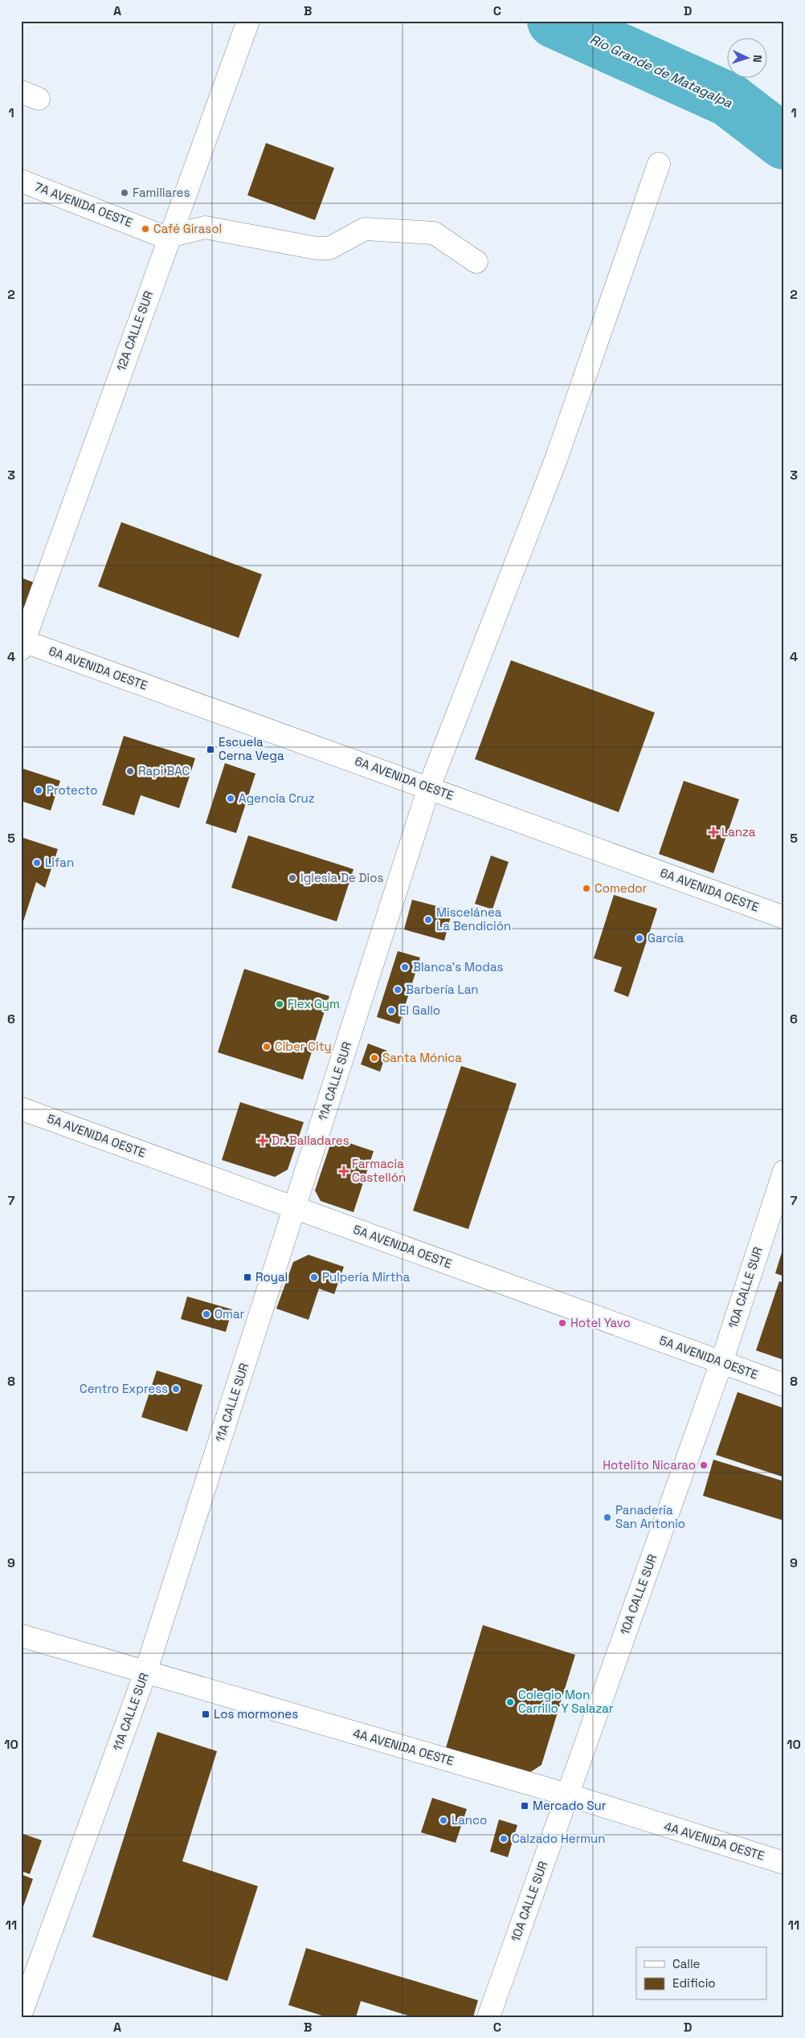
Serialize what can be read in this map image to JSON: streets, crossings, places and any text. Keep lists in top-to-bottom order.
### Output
{
  "streets": {
    "street": [
      "7A AVENIDA OESTE",
      "12A CALLE SUR",
      "6A AVENIDA OESTE",
      "11A CALLE SUR",
      "5A AVENIDA OESTE",
      "10A CALLE SUR",
      "4A AVENIDA OESTE"
    ]
  },
  "crossings": [
    ["7A AVENIDA OESTE", "12A CALLE SUR"],
    ["12A CALLE SUR", "6A AVENIDA OESTE"],
    ["6A AVENIDA OESTE", "11A CALLE SUR"],
    ["11A CALLE SUR", "5A AVENIDA OESTE"],
    ["11A CALLE SUR", "4A AVENIDA OESTE"],
    ["5A AVENIDA OESTE", "10A CALLE SUR"],
    ["10A CALLE SUR", "4A AVENIDA OESTE"]
  ],
  "water": ["Río Grande de Matagalpa"],
  "places": {
    "other": [
      "Familiares",
      "Café Girasol",
      "Rapi BAC",
      "Protecto",
      "Agencia Cruz",
      "Lifan",
      "Iglesia De Dios",
      "Comedor",
      "Miscelánea La Bendición",
      "García",
      "Blanca's Modas",
      "Barbería Lan",
      "Flex Gym",
      "El Gallo",
      "Ciber City",
      "Santa Mónica",
      "Pulpería Mirtha",
      "Omar",
      "Hotel Yavo",
      "Centro Express",
      "Hotelito Nicarao",
      "Panadería San Antonio",
      "Colegio Mon Carrillo Y Salazar",
      "Lanco",
      "Calzado Hermun"
    ],
    "transit": [
      "Escuela Cerna Vega",
      "Royal",
      "Los mormones",
      "Mercado Sur"
    ],
    "health": ["Lanza", "Dr. Balladares", "Farmacia Castellón"]
  },
  "legend": ["Calle", "Edificio"],
  "north": "right",
  "grid": {
    "columns": [
      "A",
      "B",
      "C",
      "D"
    ],
    "rows": [
      "1",
      "2",
      "3",
      "4",
      "5",
      "6",
      "7",
      "8",
      "9",
      "10",
      "11"
    ]
  }
}
